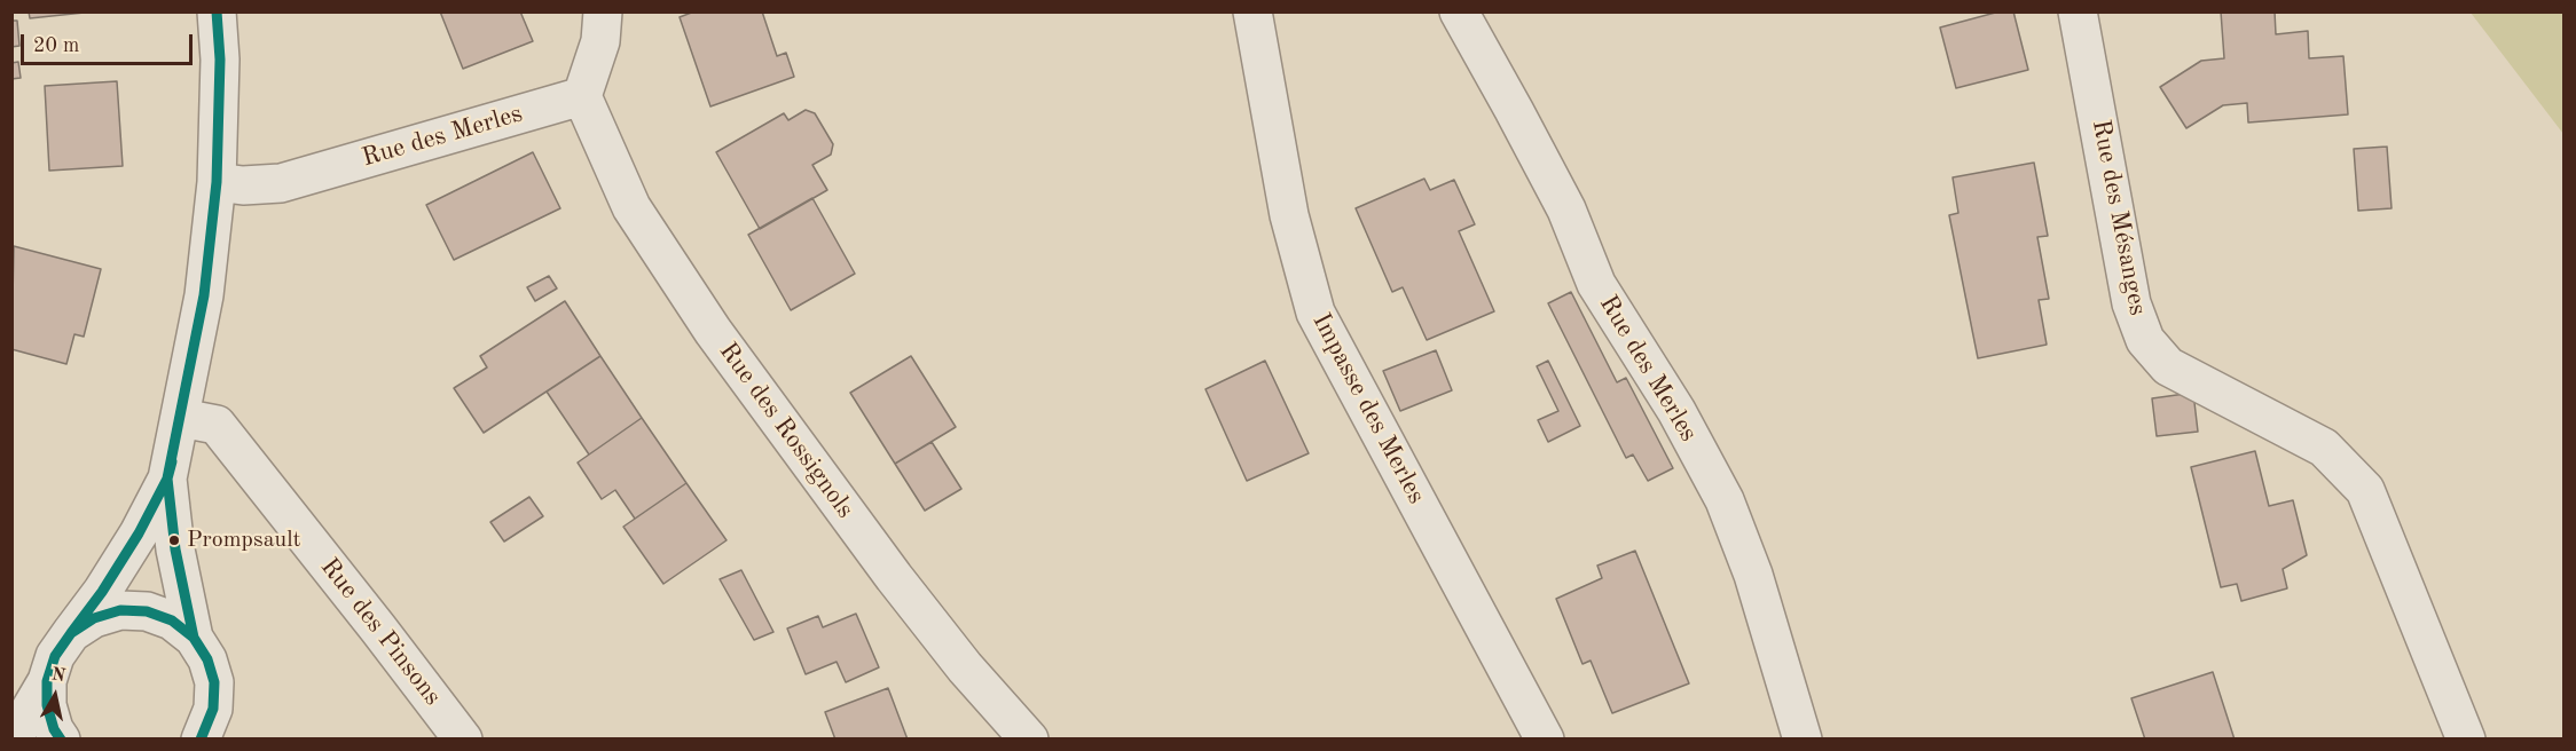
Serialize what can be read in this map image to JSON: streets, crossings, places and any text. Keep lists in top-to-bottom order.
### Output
{
  "streets": {
    "street": [
      "Rue des Merles",
      "Rue des Mésanges",
      "Impasse des Merles",
      "Rue des Rossignols",
      "Rue des Pinsons"
    ]
  },
  "crossings": [
    ["Rue des Merles", "Rue des Rossignols"]
  ],
  "places": ["Prompsault"],
  "scale_bar": "20 m",
  "north": "top"
}
